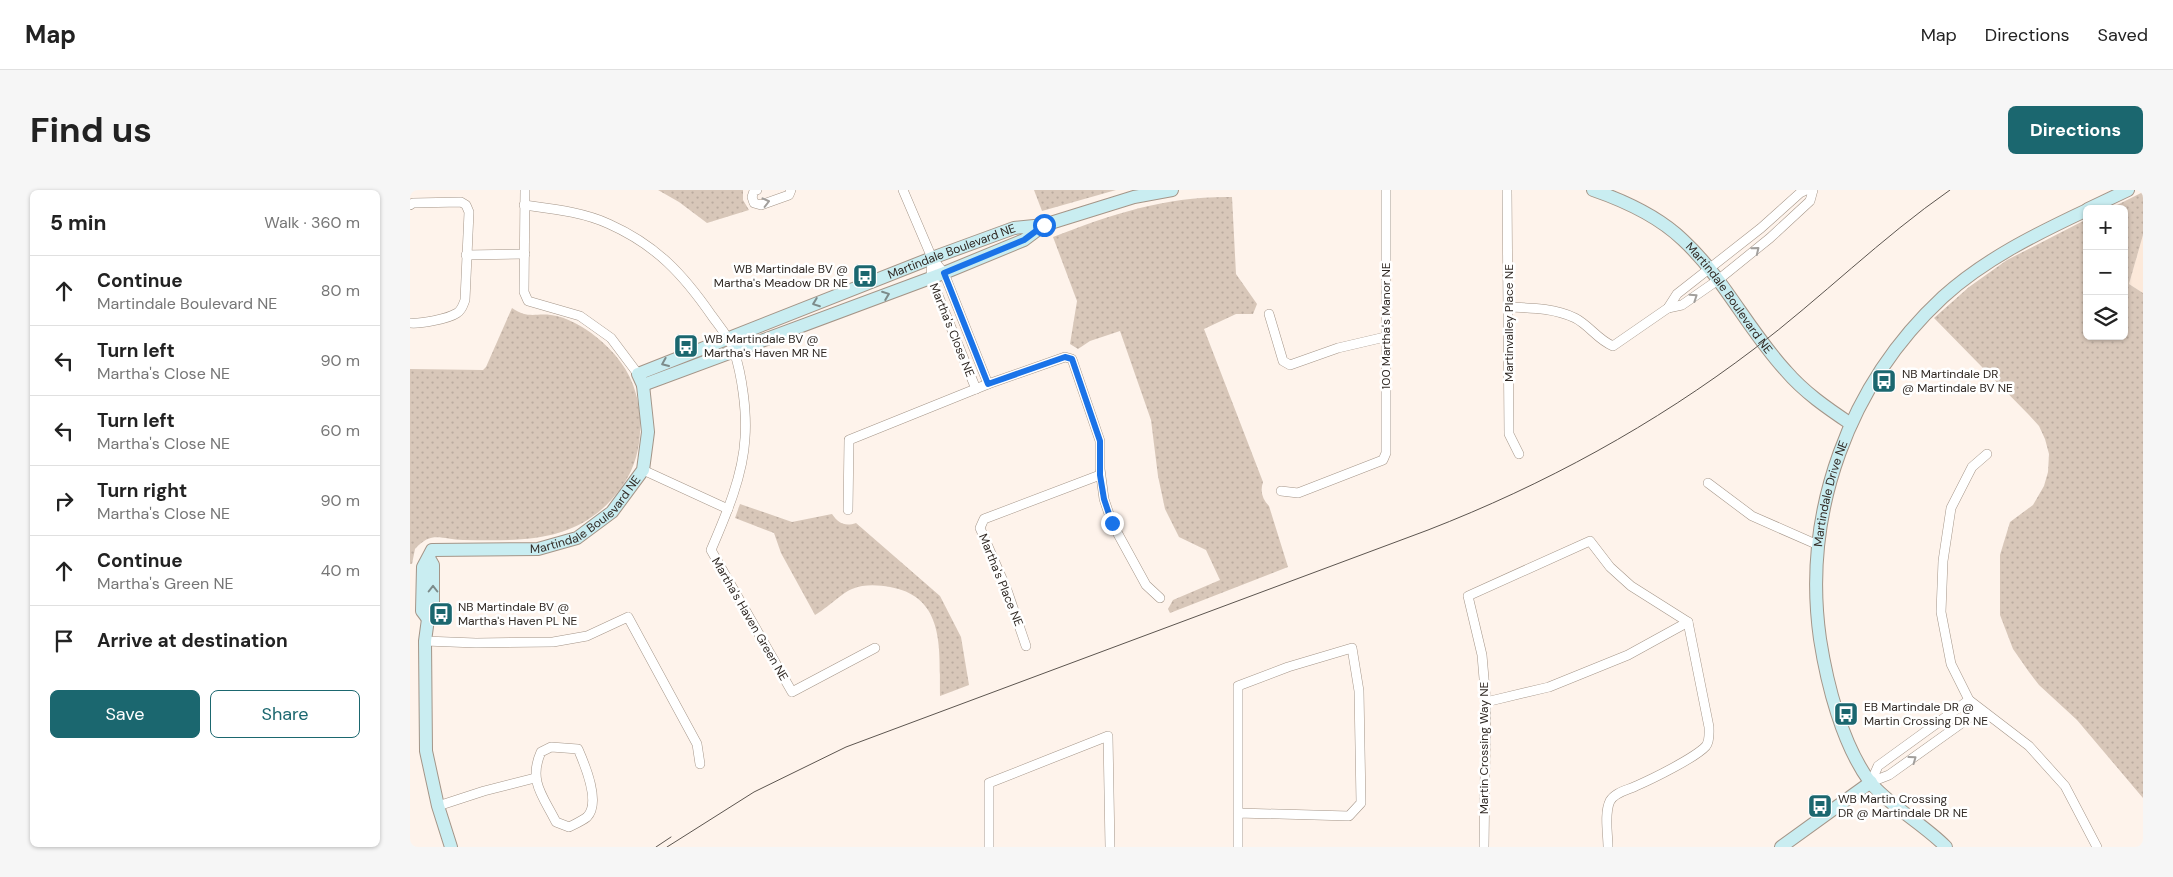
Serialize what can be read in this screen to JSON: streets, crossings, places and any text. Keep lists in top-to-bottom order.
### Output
{
  "streets": {
    "street": [
      "Martindale Boulevard NE",
      "Martinvalley Place NE",
      "100 Martha's Manor NE",
      "Martha's Close NE",
      "Martindale Drive NE",
      "Martha's Place NE",
      "Martha's Haven Green NE",
      "Martin Crossing Way NE"
    ]
  },
  "crossings": [
    ["Martindale Boulevard NE", "Martha's Close NE"],
    ["Martindale Boulevard NE", "Martindale Drive NE"],
    ["Martindale Boulevard NE", "Martha's Haven Green NE"],
    ["Martha's Close NE", "Martha's Place NE"]
  ],
  "places": {
    "bus stop": [
      "WB Martindale BV @ Martha's Meadow DR NE",
      "WB Martindale BV @ Martha's Haven MR NE",
      "NB Martindale DR @ Martindale BV NE",
      "NB Martindale BV @ Martha's Haven PL NE",
      "EB Martindale DR @ Martin Crossing DR NE",
      "WB Martin Crossing DR @ Martindale DR NE"
    ]
  },
  "page": {
    "header": "Map",
    "nav": ["Map", "Directions", "Saved"],
    "buttons": [
      "Directions",
      ["Save", "Share"]
    ],
    "title": "Find us",
    "heading": ["5 min", "Walk · 360 m"],
    "map_buttons": ["+", "−"],
    "list": [
      ["Continue", "Martindale Boulevard NE", "80 m"],
      ["Turn left", "Martha's Close NE", "90 m"],
      ["Turn left", "Martha's Close NE", "60 m"],
      ["Turn right", "Martha's Close NE", "90 m"],
      ["Continue", "Martha's Green NE", "40 m"],
      "Arrive at destination"
    ]
  }
}
